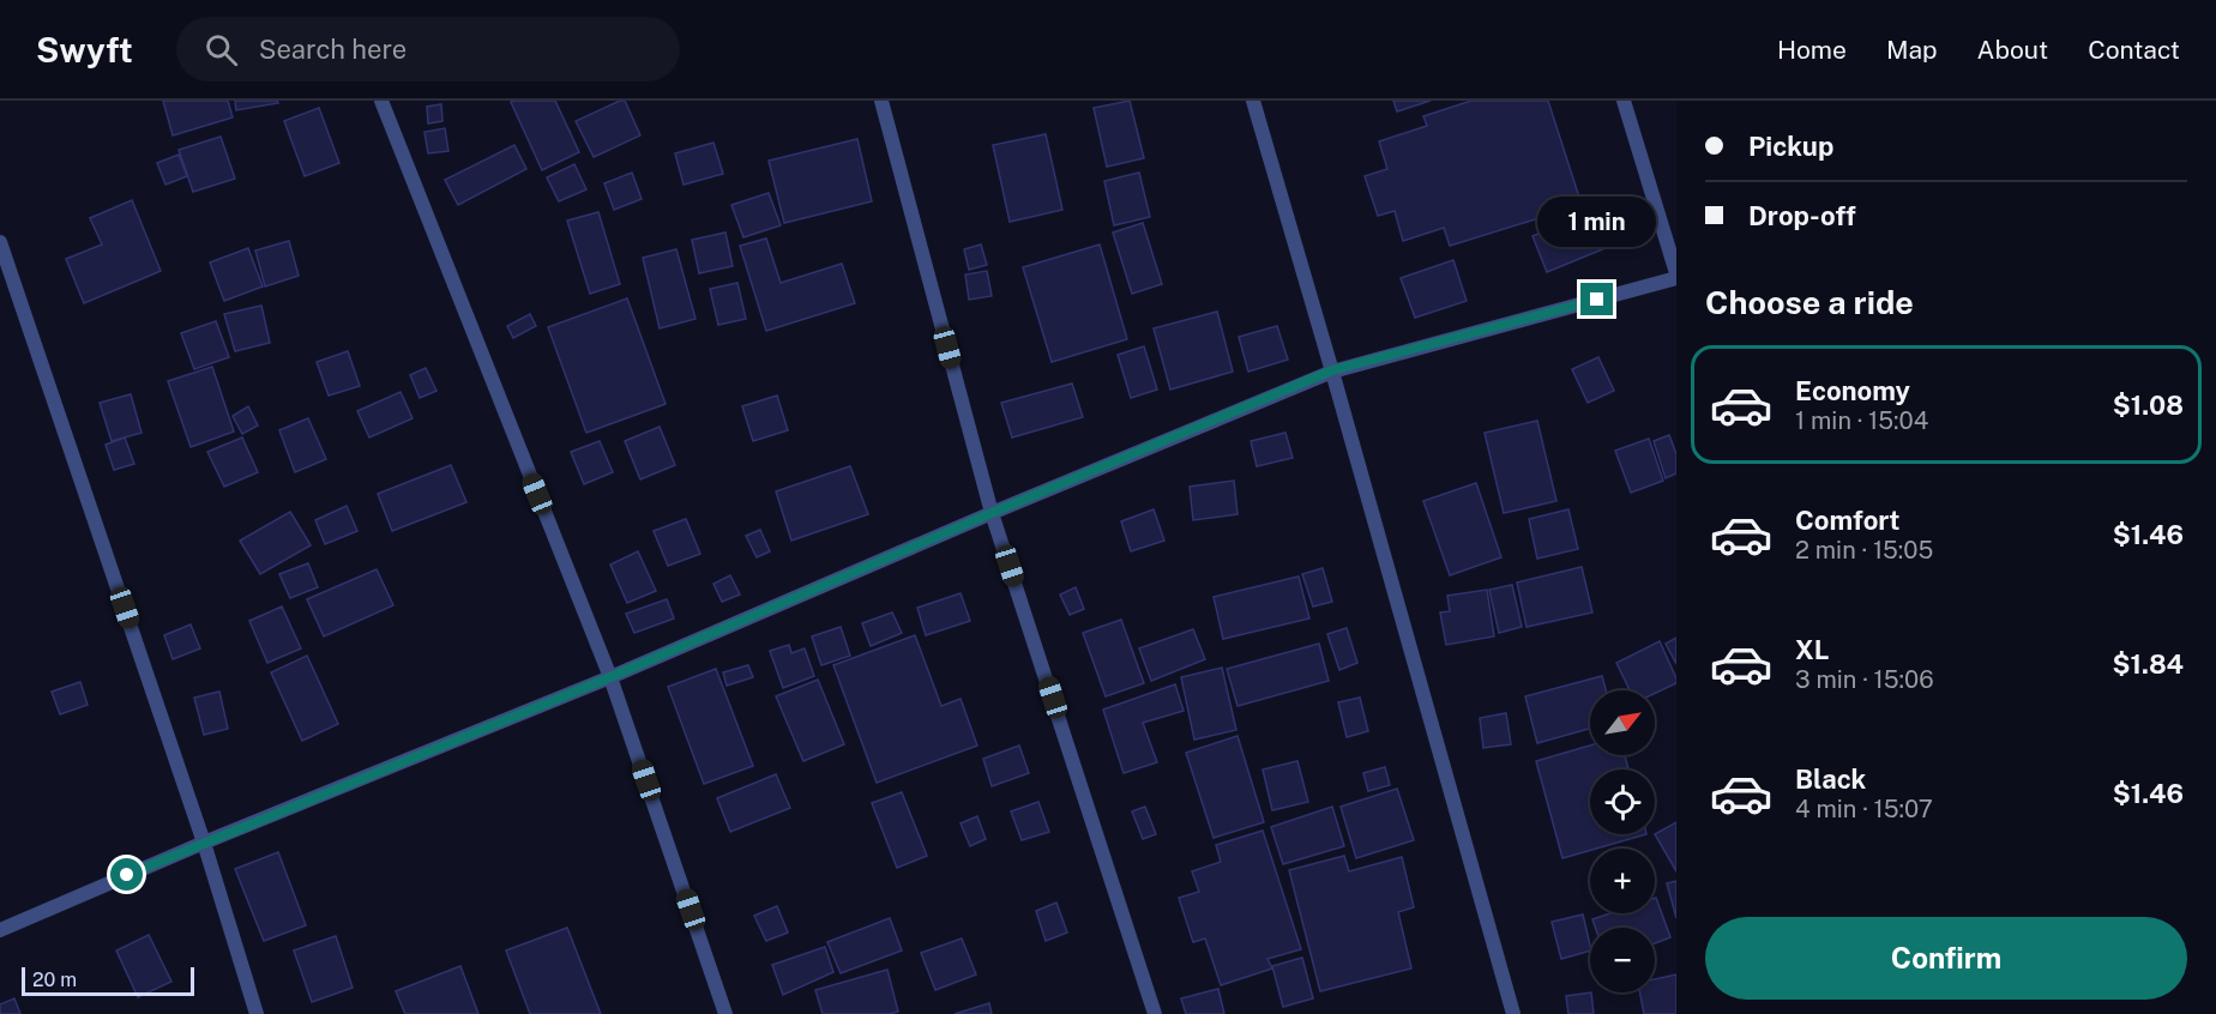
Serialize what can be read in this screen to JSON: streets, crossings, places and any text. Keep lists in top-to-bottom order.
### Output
{
  "scale_bar": "20 m",
  "north": "top right",
  "page": {
    "header": "Swyft",
    "search": "Search here",
    "nav": [
      "Home",
      "Map",
      "About",
      "Contact"
    ],
    "banner": ["Pickup", "Drop-off"],
    "bubble": "1 min",
    "heading": "Choose a ride",
    "list": [
      {
        "name": "Economy",
        "note": "1 min · 15:04",
        "value": "$1.08"
      },
      {
        "name": "Comfort",
        "note": "2 min · 15:05",
        "value": "$1.46"
      },
      {
        "name": "XL",
        "note": "3 min · 15:06",
        "value": "$1.84"
      },
      {
        "name": "Black",
        "note": "4 min · 15:07",
        "value": "$1.46"
      }
    ],
    "map_buttons": ["+", "−"],
    "buttons": "Confirm",
    "scale": "20 m"
  }
}
